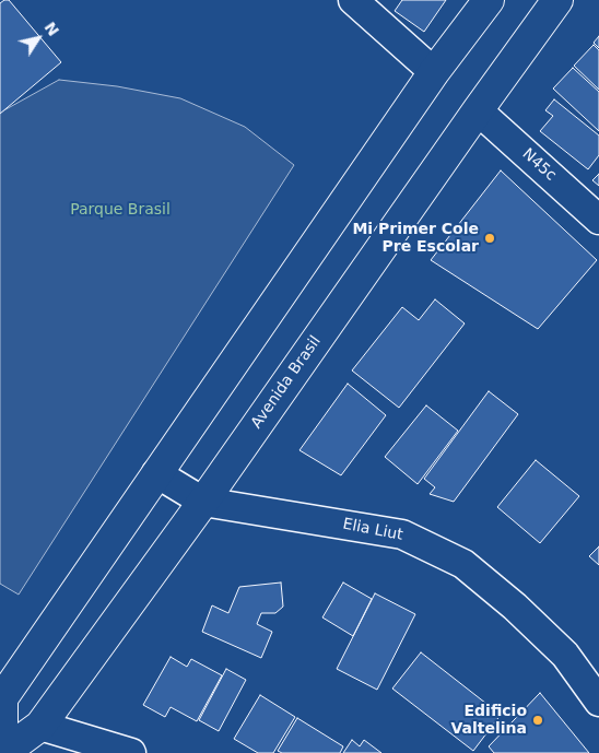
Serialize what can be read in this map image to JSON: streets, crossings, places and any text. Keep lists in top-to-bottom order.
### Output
{
  "streets": {
    "street": ["N45c", "Avenida Brasil", "Elia Liut"]
  },
  "crossings": [
    ["N45c", "Avenida Brasil"],
    ["Avenida Brasil", "Elia Liut"]
  ],
  "parks": ["Parque Brasil"],
  "places": ["Mi Primer Cole Pre Escolar", "Edificio Valtelina"],
  "north": "top right"
}
